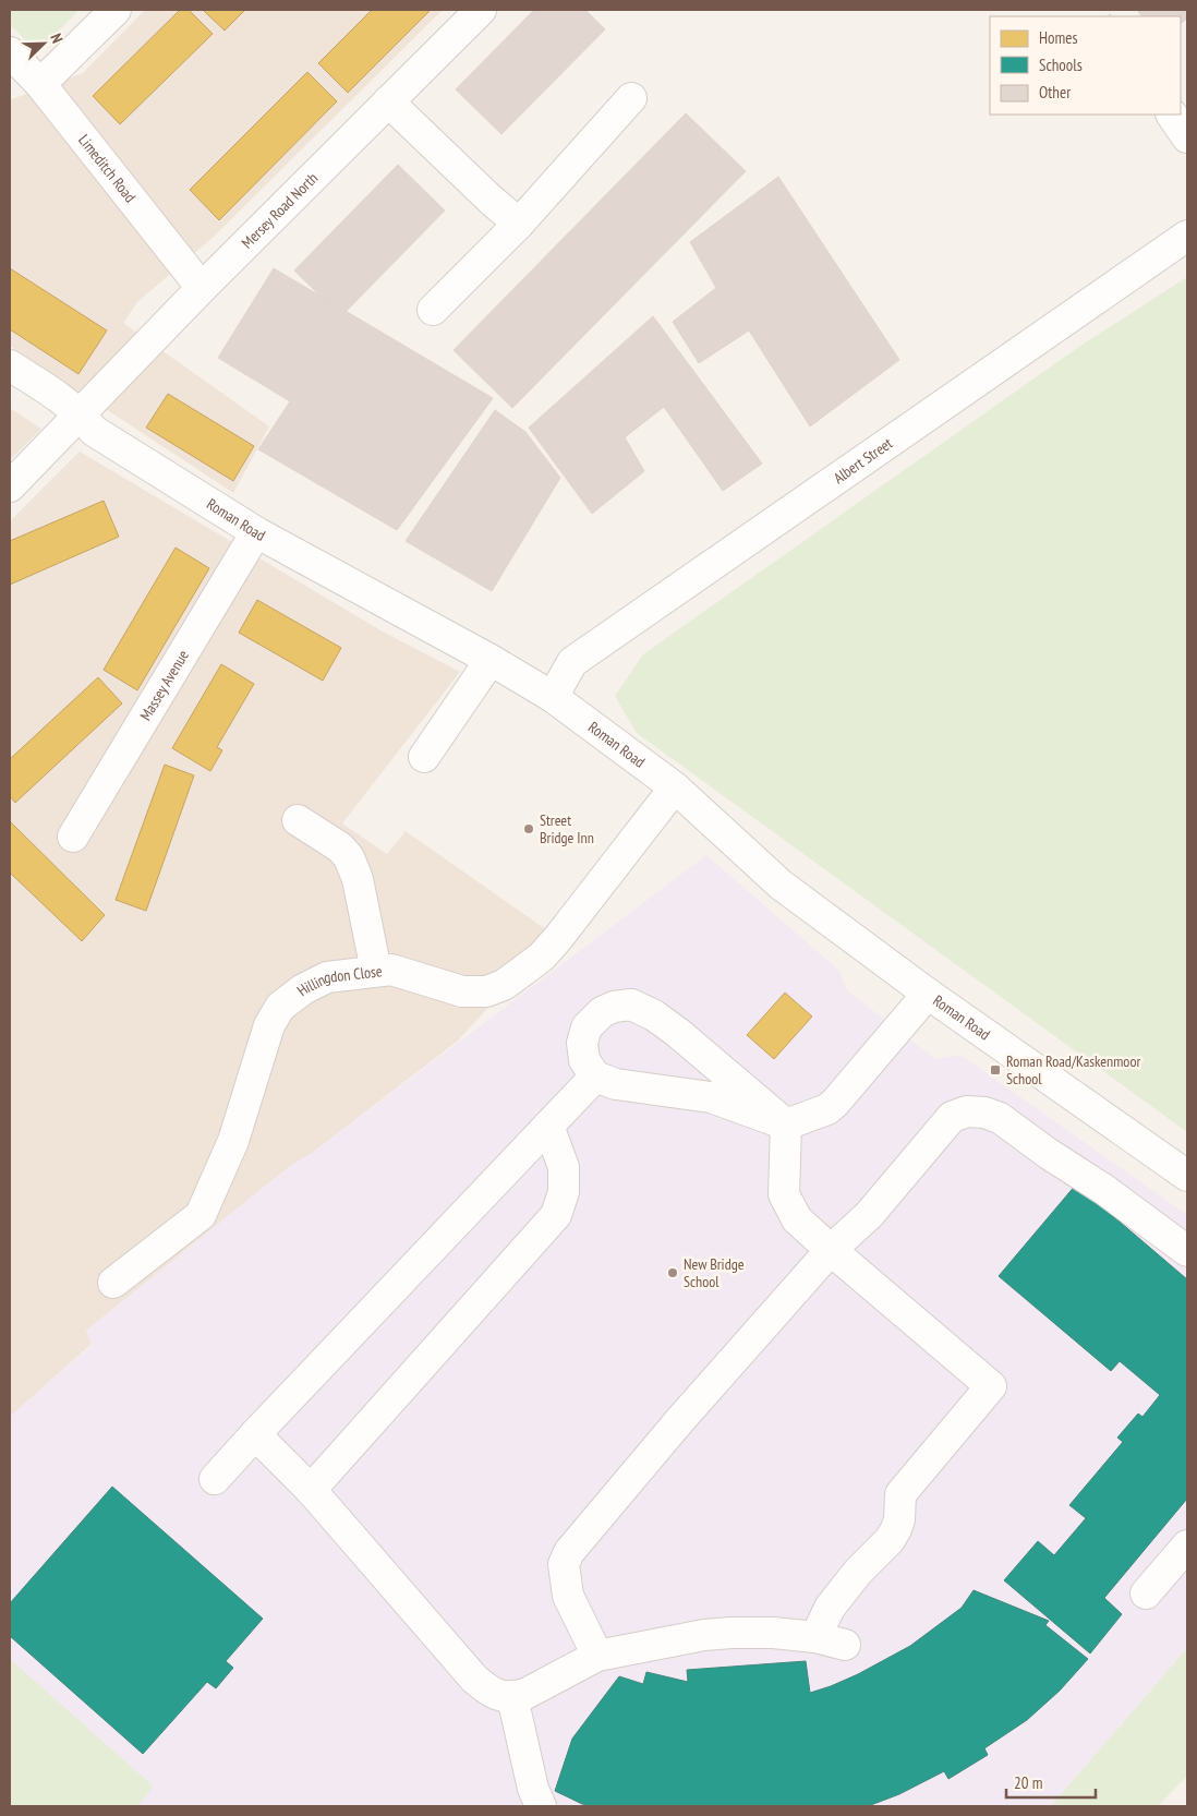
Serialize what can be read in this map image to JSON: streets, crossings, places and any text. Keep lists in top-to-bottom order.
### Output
{
  "streets": {
    "street": [
      "Limeditch Road",
      "Mersey Road North",
      "Albert Street",
      "Roman Road",
      "Massey Avenue",
      "Hillingdon Close"
    ]
  },
  "crossings": [
    ["Limeditch Road", "Mersey Road North"],
    ["Mersey Road North", "Roman Road"],
    ["Albert Street", "Roman Road"],
    ["Roman Road", "Massey Avenue"],
    ["Roman Road", "Hillingdon Close"]
  ],
  "places": {
    "other": ["Street Bridge Inn", "New Bridge School"],
    "transit": ["Roman Road/Kaskenmoor School"]
  },
  "legend": ["Homes", "Schools", "Other"],
  "scale_bar": "20 m",
  "north": "top right"
}
